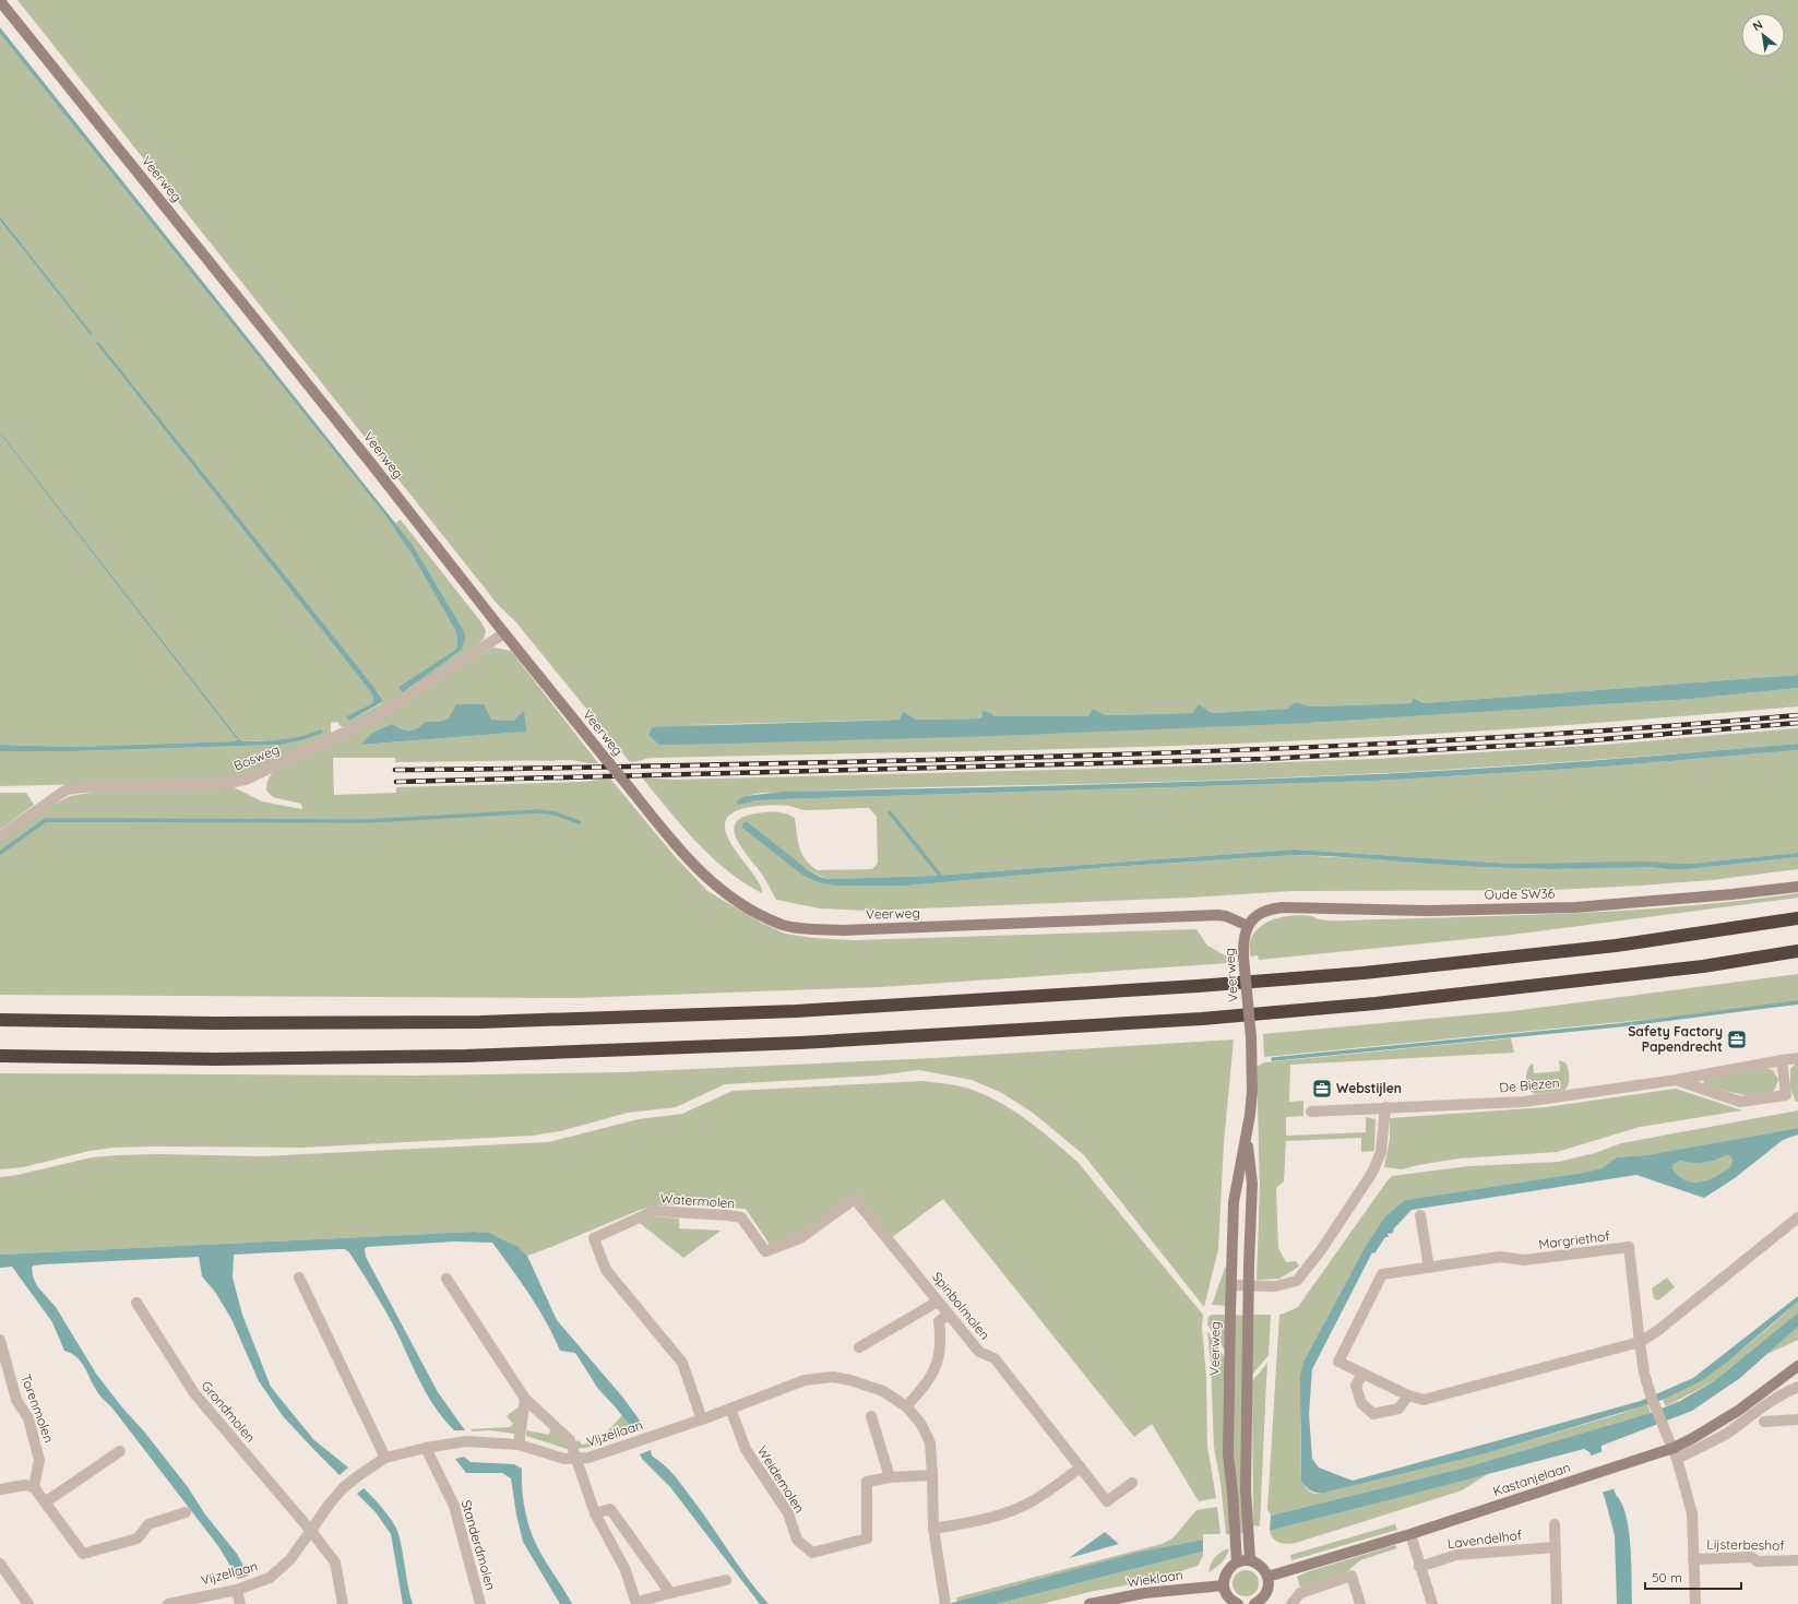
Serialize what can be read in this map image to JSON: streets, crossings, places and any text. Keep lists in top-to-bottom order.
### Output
{
  "streets": {
    "street": [
      "Veerweg",
      "Bosweg",
      "Oude SW36",
      "De Biezen",
      "Watermolen",
      "Margriethof",
      "Spinbolmolen",
      "Torenmolen",
      "Grondmolen",
      "Vijzellaan",
      "Weidemolen",
      "Kastanjelaan",
      "Lavendelhof",
      "Standerdmolen",
      "Lijsterbeshof",
      "Wieklaan"
    ]
  },
  "crossings": [
    ["Veerweg", "Bosweg"],
    ["Veerweg", "Oude SW36"],
    ["Watermolen", "Spinbolmolen"],
    ["Watermolen", "Vijzellaan"],
    ["Margriethof", "Kastanjelaan"],
    ["Margriethof", "Lijsterbeshof"],
    ["Grondmolen", "Vijzellaan"],
    ["Vijzellaan", "Weidemolen"],
    ["Vijzellaan", "Standerdmolen"]
  ],
  "places": {
    "office": ["Safety Factory Papendrecht", "Webstijlen"]
  },
  "scale_bar": "50 m",
  "north": "top left"
}
